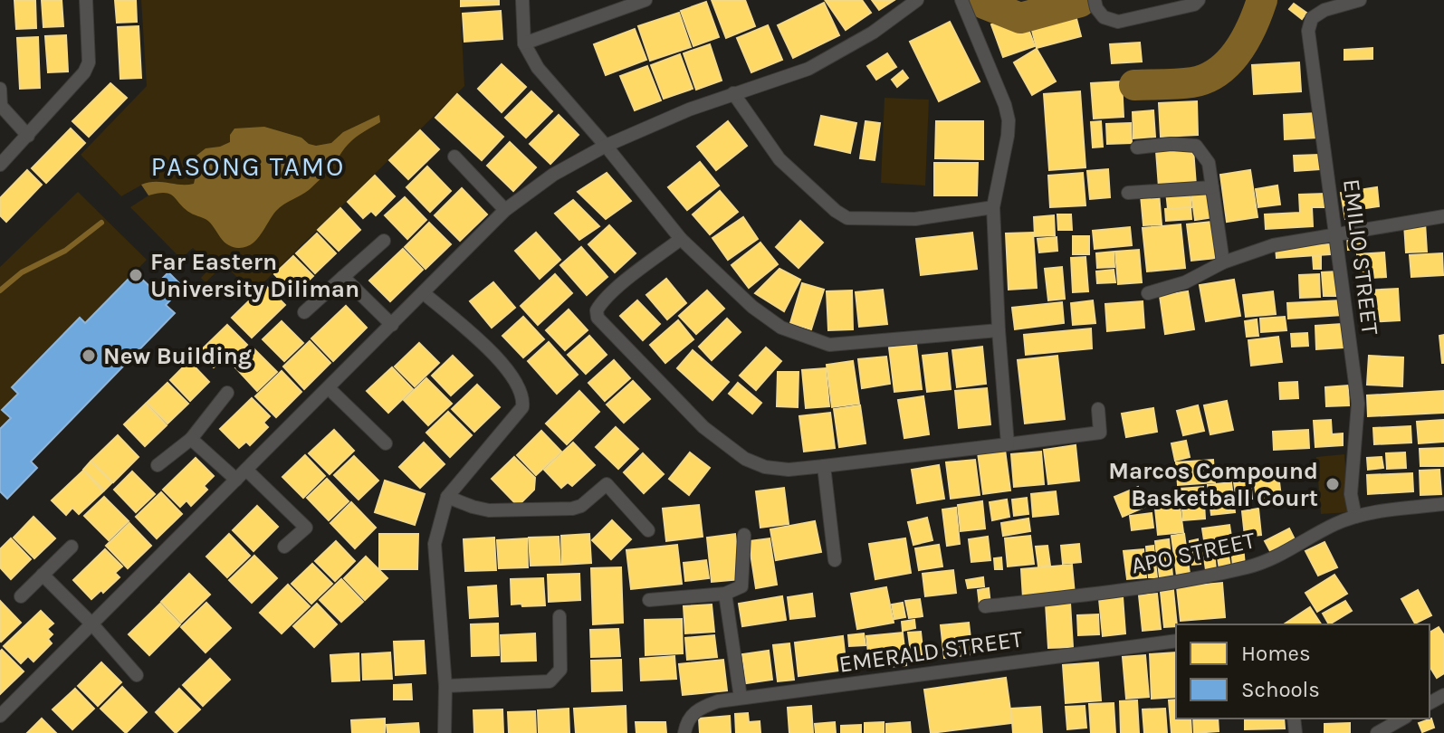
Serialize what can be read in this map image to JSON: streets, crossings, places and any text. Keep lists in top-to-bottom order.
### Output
{
  "streets": {
    "street": ["EMILIO STREET", "APO STREET", "EMERALD STREET"]
  },
  "crossings": [
    ["EMILIO STREET", "APO STREET"]
  ],
  "districts": ["PASONG TAMO"],
  "places": ["Far Eastern University Diliman", "New Building", "Marcos Compound Basketball Court"],
  "legend": ["Homes", "Schools"]
}
